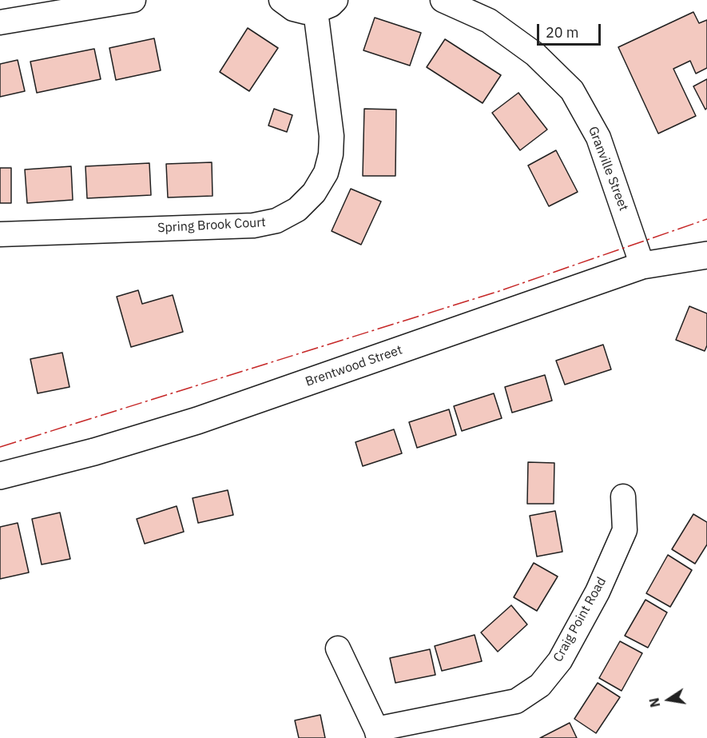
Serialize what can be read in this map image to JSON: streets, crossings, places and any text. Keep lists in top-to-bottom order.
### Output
{
  "streets": {
    "main road": ["Brentwood Street"],
    "street": ["Granville Street", "Spring Brook Court", "Craig Point Road"]
  },
  "crossings": [
    ["Granville Street", "Brentwood Street"]
  ],
  "scale_bar": "20 m",
  "north": "left"
}
